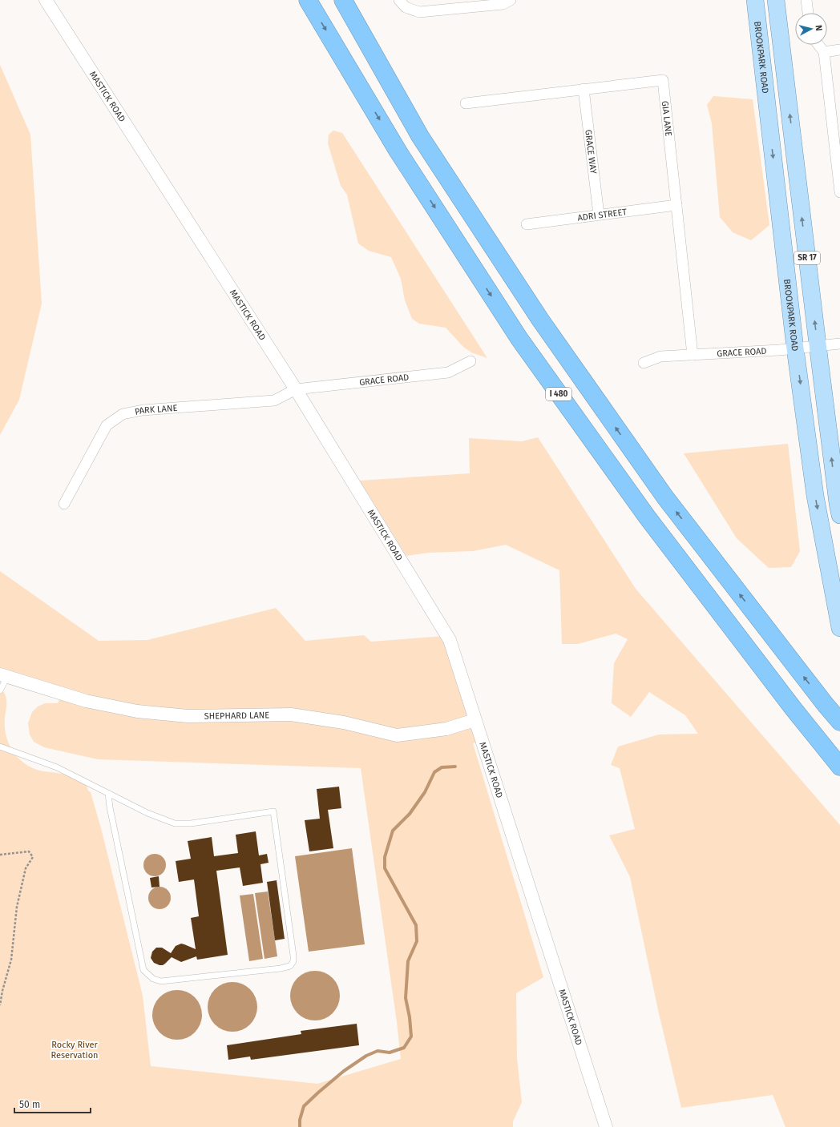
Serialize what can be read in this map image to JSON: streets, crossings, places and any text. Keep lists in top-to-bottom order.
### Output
{
  "streets": {
    "highway": ["I 480"],
    "main road": ["BROOKPARK ROAD", "SR 17"],
    "street": [
      "MASTICK ROAD",
      "GIA LANE",
      "GRACE WAY",
      "ADRI STREET",
      "GRACE ROAD",
      "PARK LANE",
      "SHEPHARD LANE"
    ]
  },
  "crossings": [
    ["BROOKPARK ROAD", "GRACE ROAD"],
    ["MASTICK ROAD", "GRACE ROAD"],
    ["MASTICK ROAD", "PARK LANE"],
    ["MASTICK ROAD", "SHEPHARD LANE"],
    ["GIA LANE", "GRACE WAY"],
    ["GIA LANE", "ADRI STREET"],
    ["GIA LANE", "GRACE ROAD"],
    ["GRACE WAY", "ADRI STREET"],
    ["SR 17", "GRACE ROAD"],
    ["GRACE ROAD", "PARK LANE"]
  ],
  "parks": ["Rocky River Reservation"],
  "scale_bar": "50 m",
  "north": "right"
}
